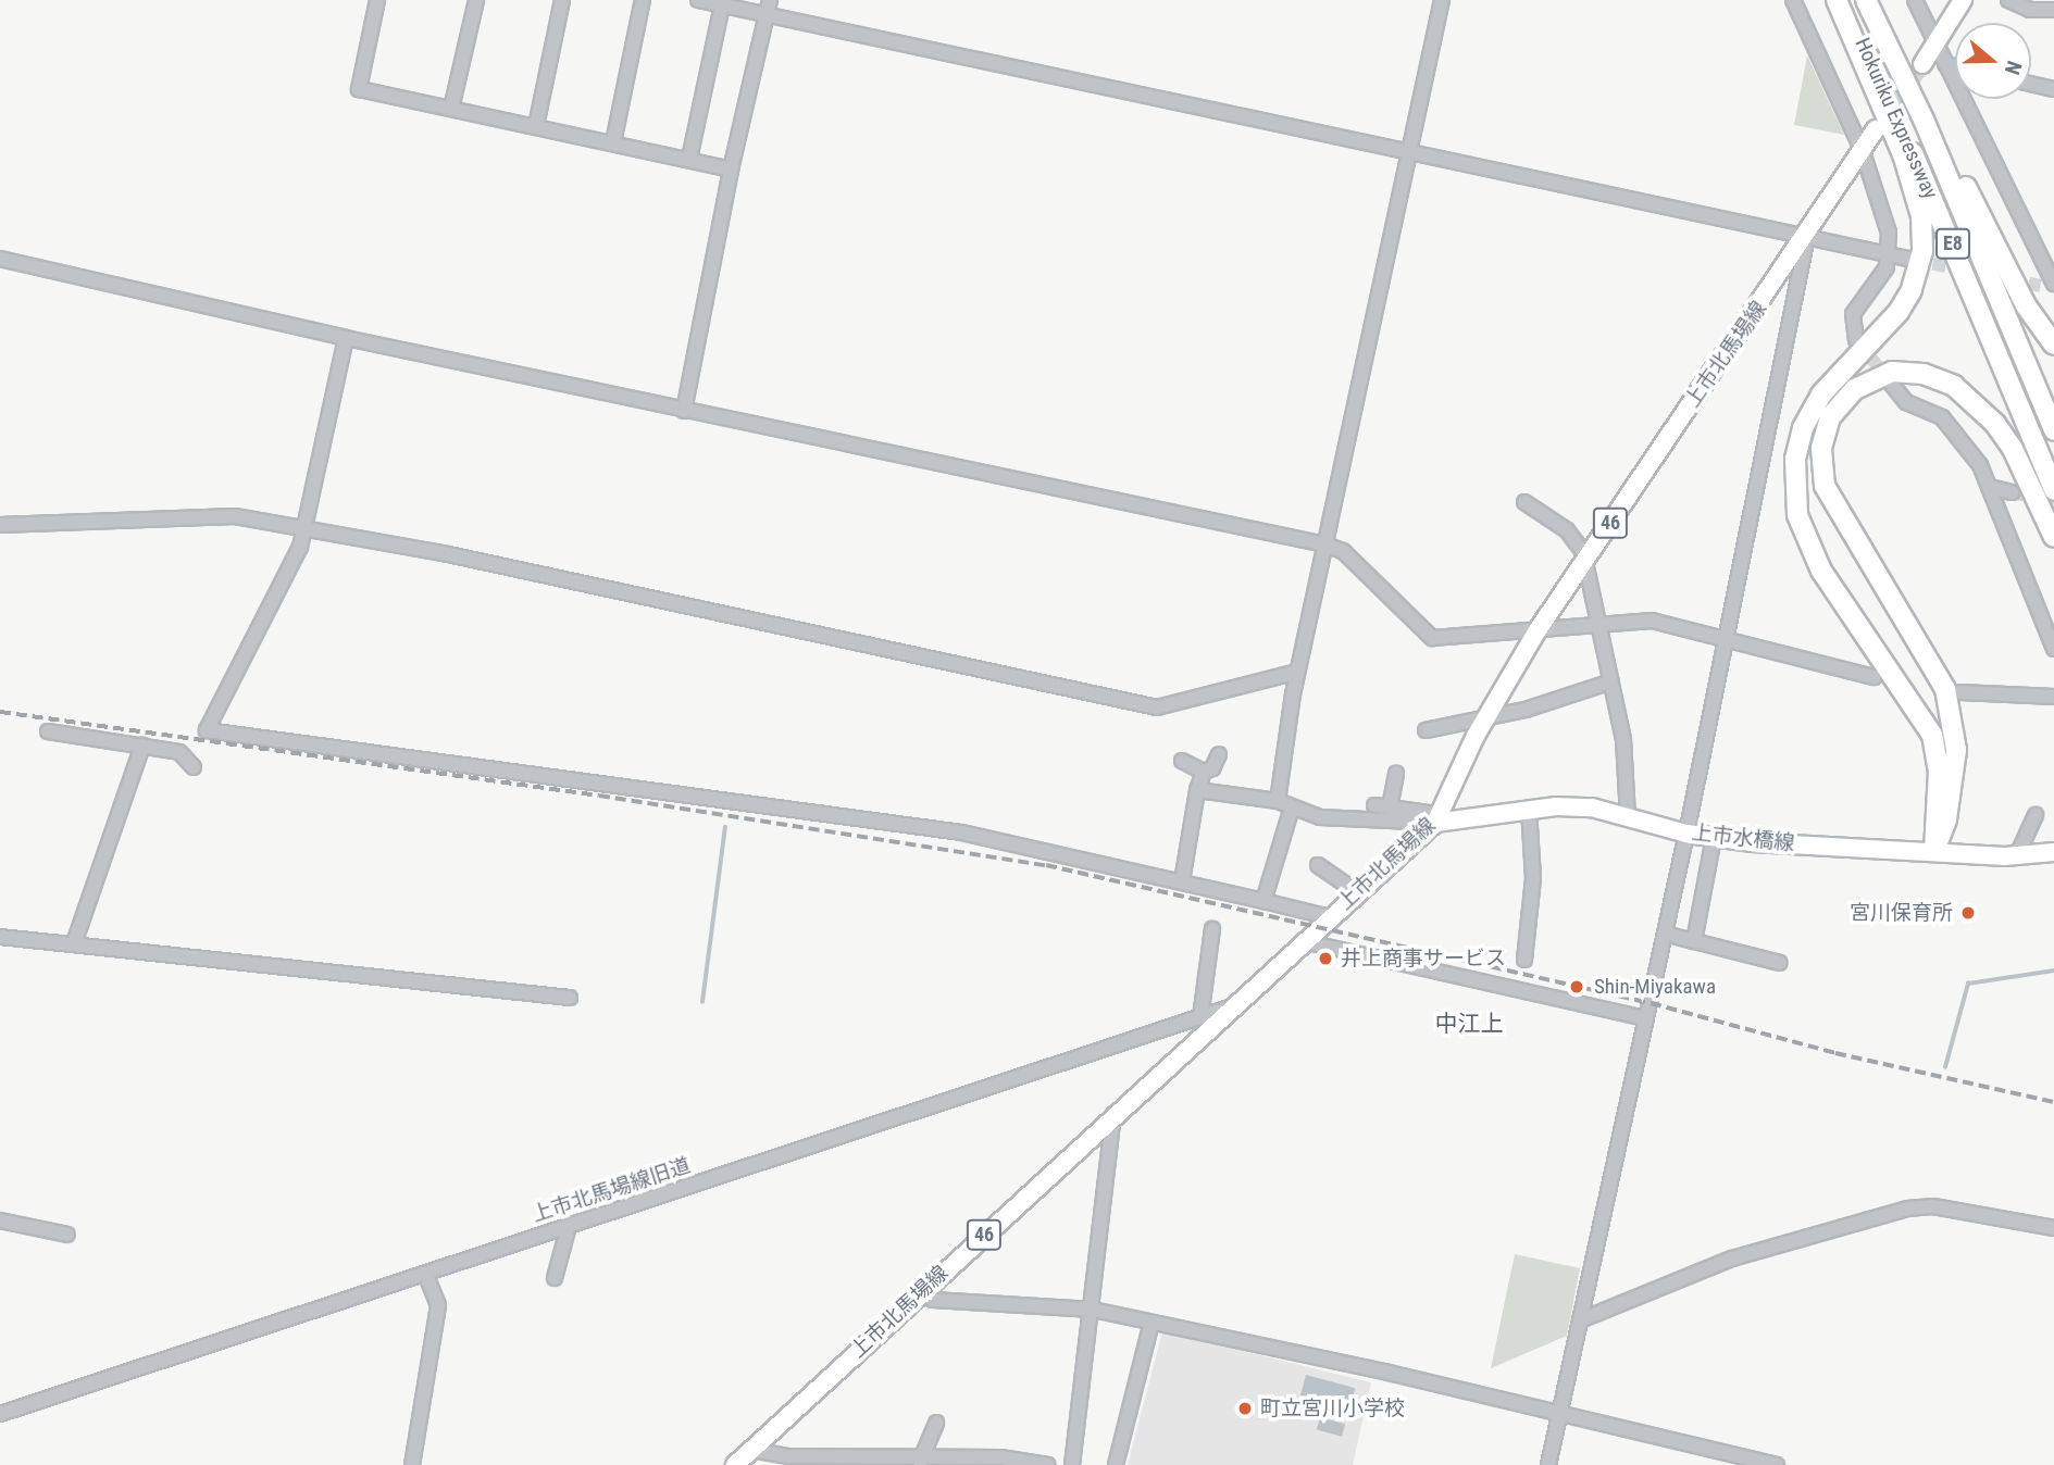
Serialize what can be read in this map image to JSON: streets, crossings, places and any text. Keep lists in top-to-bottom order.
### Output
{
  "streets": {
    "highway": ["Hokuriku Expressway", "E8"],
    "main road": ["上市北馬場線", "46", "上市水橋線"],
    "street": ["上市北馬場線旧道"]
  },
  "crossings": [
    ["上市北馬場線", "上市水橋線"],
    ["上市北馬場線", "上市北馬場線旧道"]
  ],
  "districts": ["中江上"],
  "places": [
    "宮川保育所",
    "井上商事サービス",
    "Shin-Miyakawa",
    "町立宮川小学校"
  ],
  "north": "right"
}
